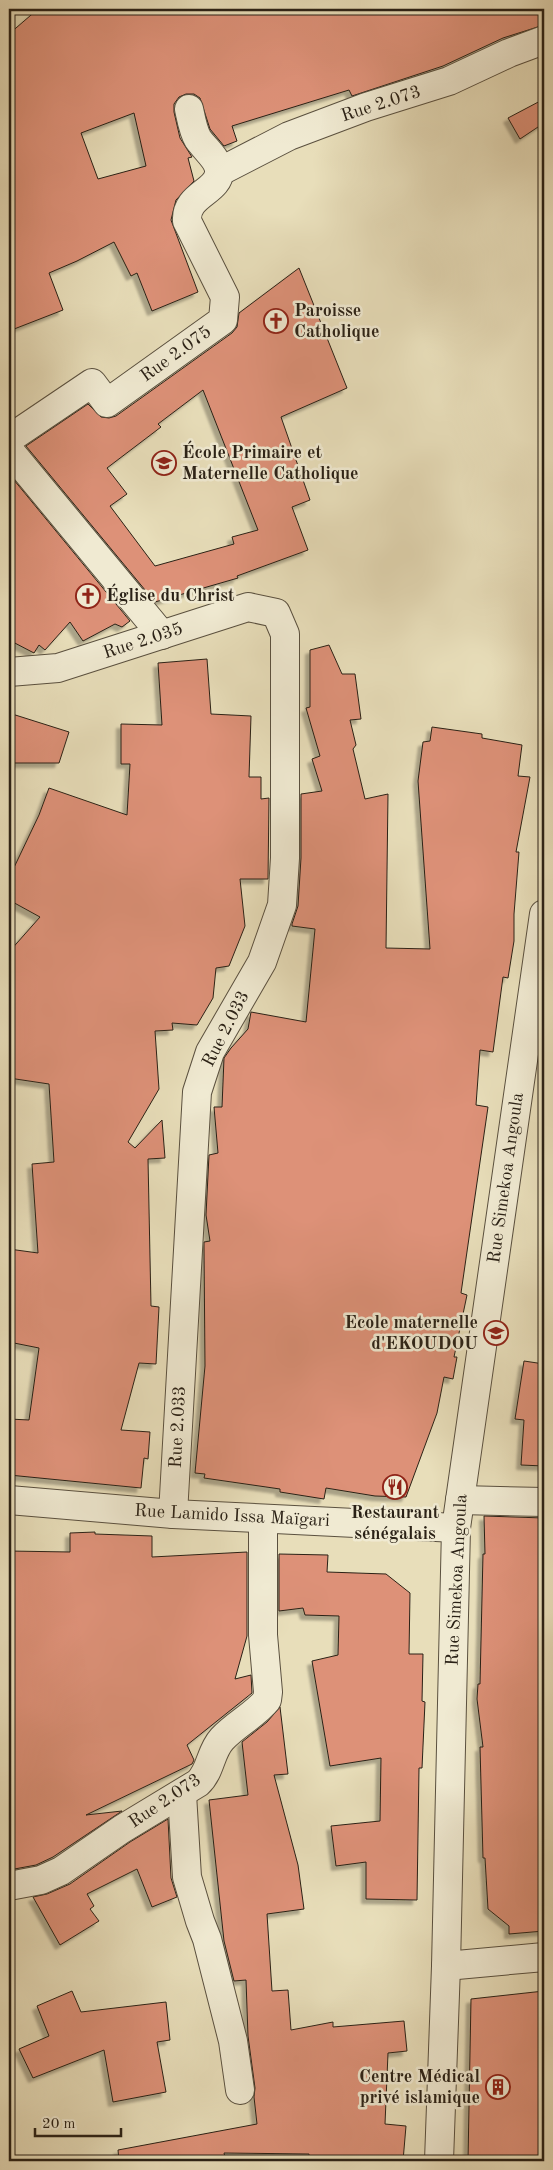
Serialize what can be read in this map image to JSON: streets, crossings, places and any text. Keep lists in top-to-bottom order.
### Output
{
  "streets": {
    "street": [
      "Rue 2.073",
      "Rue 2.075",
      "Rue 2.035",
      "Rue 2.033",
      "Rue Simekoa Angoula",
      "Rue Lamido Issa Maïgari"
    ]
  },
  "crossings": [
    ["Rue 2.073", "Rue 2.075"],
    ["Rue 2.073", "Rue Lamido Issa Maïgari"],
    ["Rue 2.035", "Rue 2.033"],
    ["Rue 2.033", "Rue Lamido Issa Maïgari"],
    ["Rue Simekoa Angoula", "Rue Lamido Issa Maïgari"]
  ],
  "places": {
    "church": ["Paroisse Catholique", "Église du Christ"],
    "school or university": ["École Primaire et Maternelle Catholique", "Ecole maternelle d'EKOUDOU"],
    "restaurant": ["Restaurant sénégalais"],
    "building": ["Centre Médical privé islamique"]
  },
  "scale_bar": "20 m"
}
